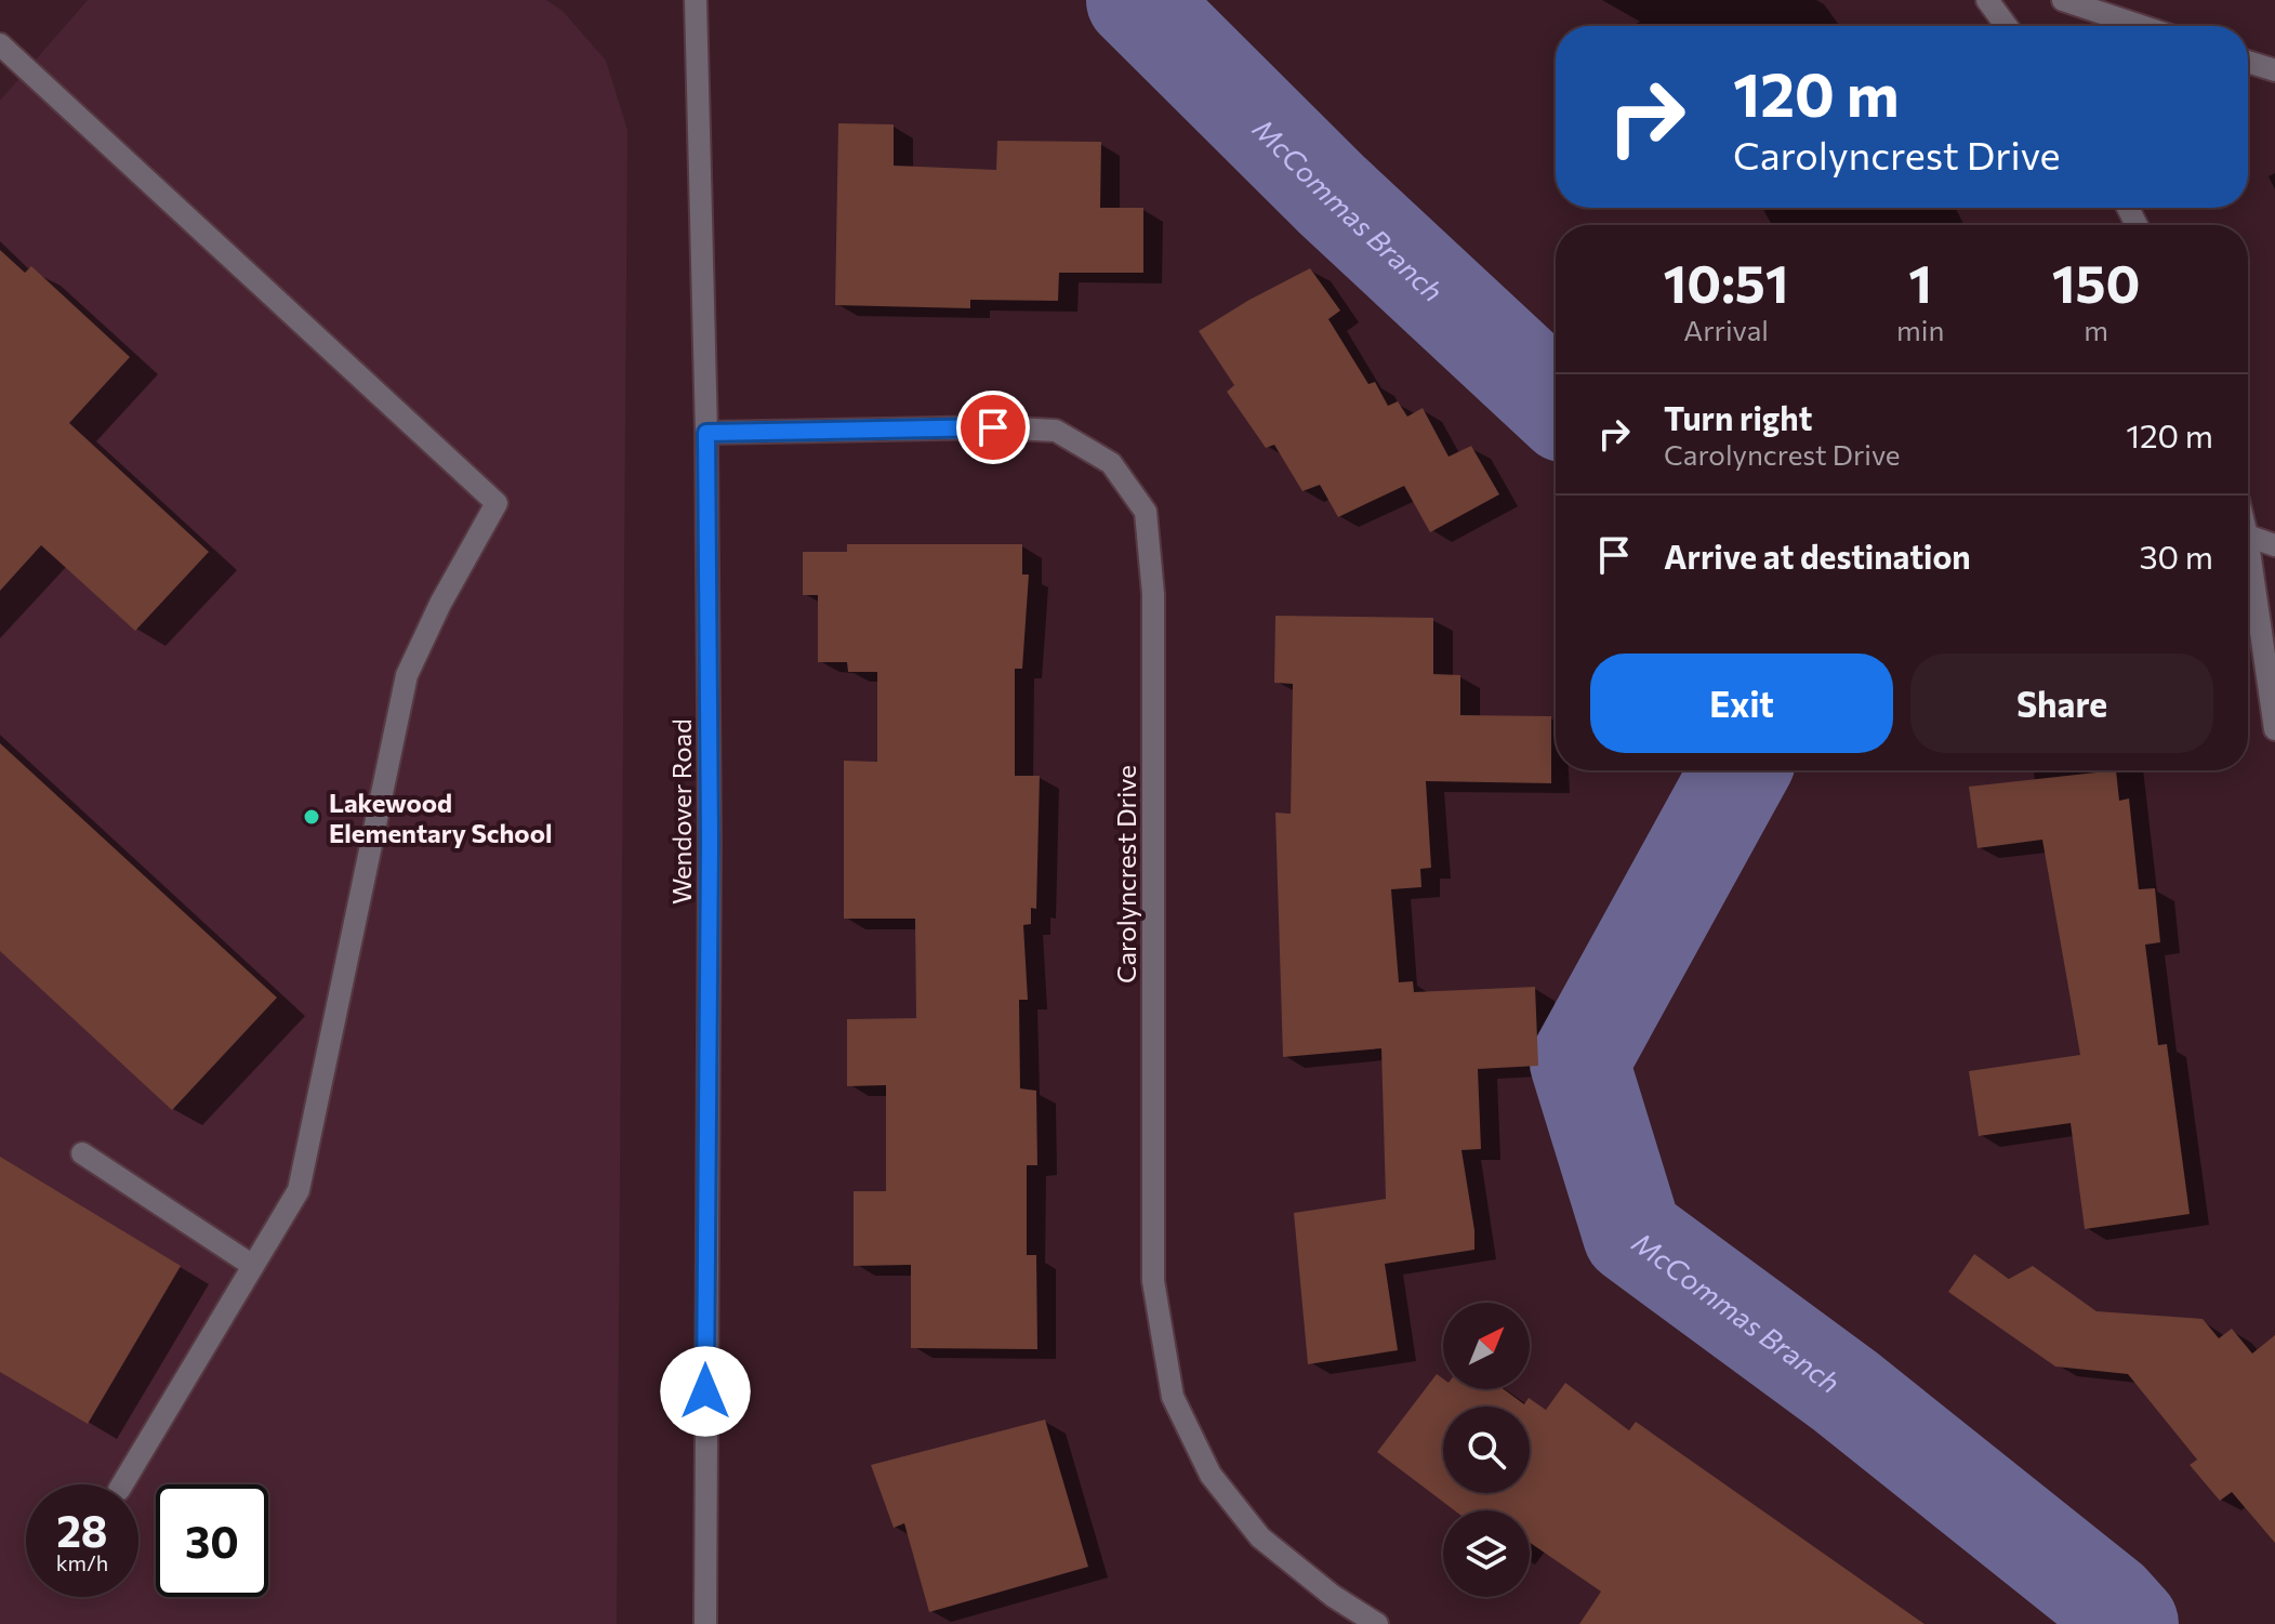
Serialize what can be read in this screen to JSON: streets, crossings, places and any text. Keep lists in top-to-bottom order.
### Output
{
  "streets": {
    "street": ["Wendover Road", "Carolyncrest Drive"]
  },
  "crossings": [
    ["Wendover Road", "Carolyncrest Drive"]
  ],
  "water": ["McCommas Branch"],
  "places": ["Lakewood Elementary School"],
  "north": "top right",
  "page": {
    "turn": ["120 m", "Carolyncrest Drive"],
    "eta": [
      "10:51",
      "Arrival",
      "1",
      "min",
      "150",
      "m"
    ],
    "list": [
      {
        "name": "Turn right",
        "note": "Carolyncrest Drive",
        "value": "120 m"
      },
      {
        "name": "Arrive at destination",
        "value": "30 m"
      }
    ],
    "buttons": ["Exit", "Share"],
    "speed": "28 km/h",
    "limit": "30"
  }
}
